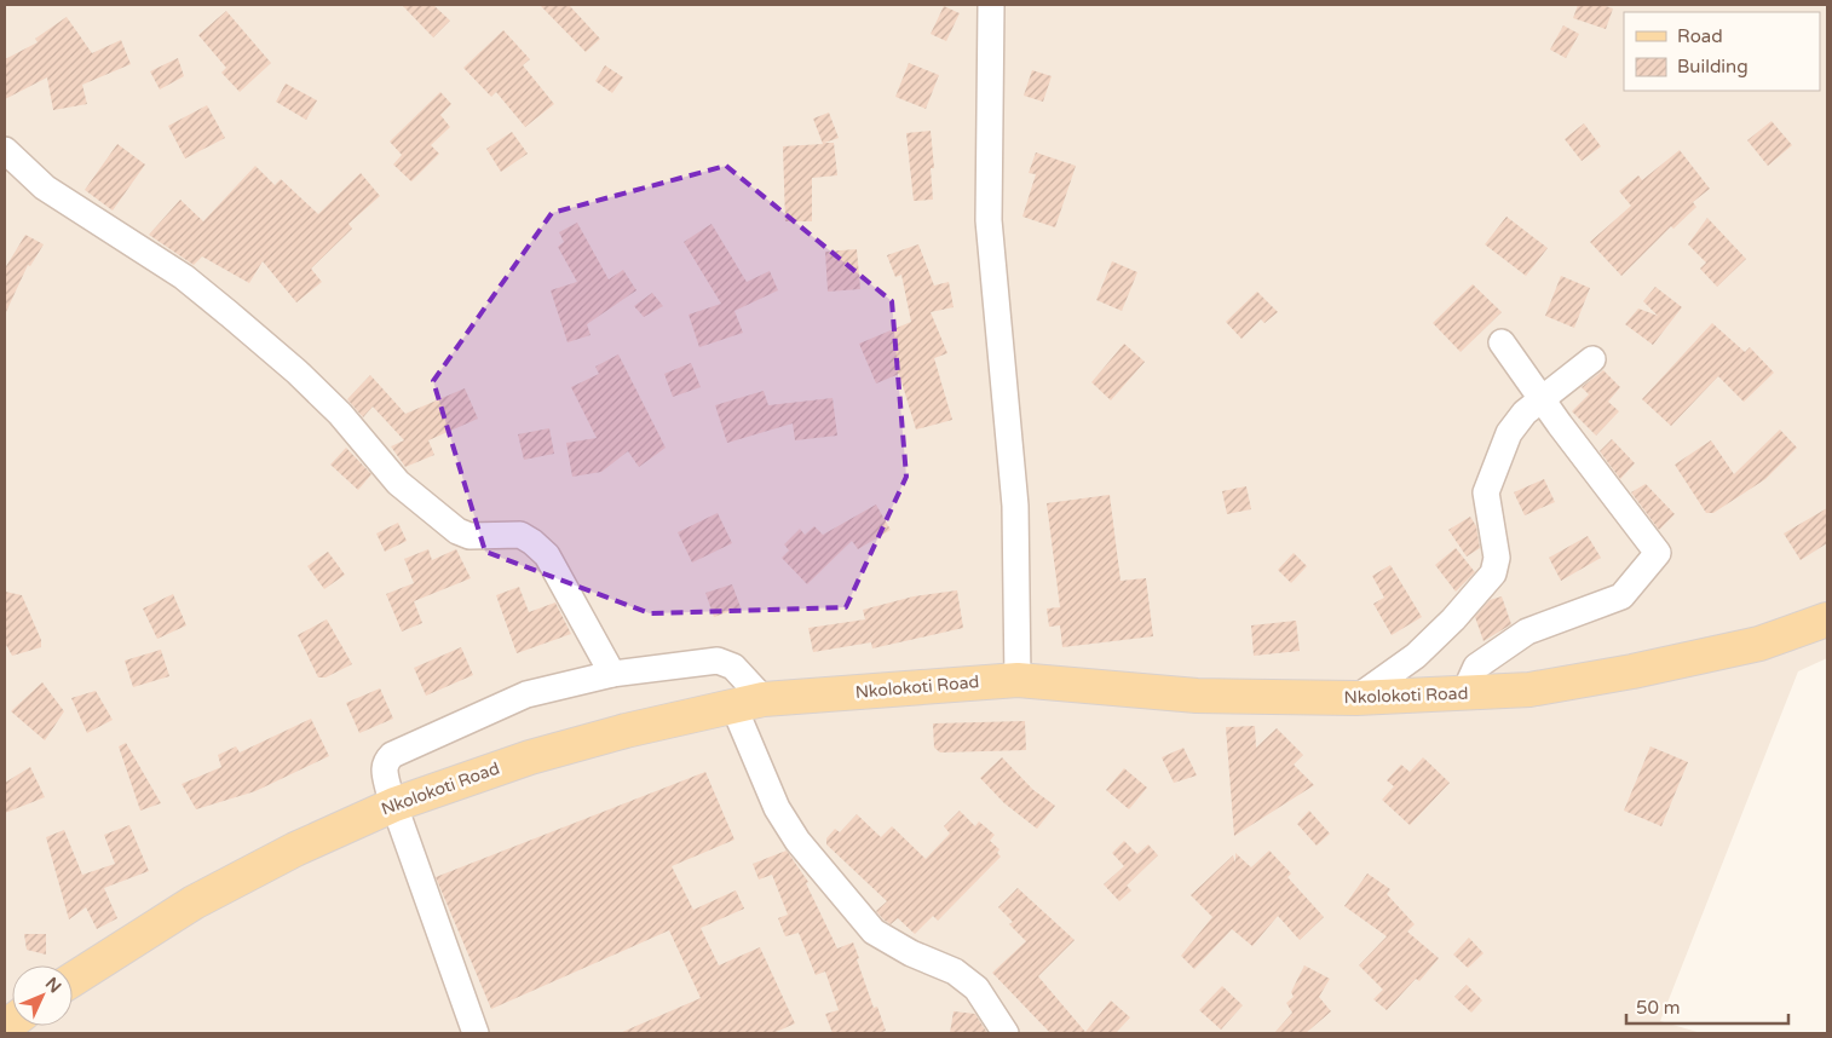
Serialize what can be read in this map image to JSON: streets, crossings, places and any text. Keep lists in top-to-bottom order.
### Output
{
  "streets": {
    "main road": ["Nkolokoti Road"]
  },
  "legend": ["Road", "Building"],
  "scale_bar": "50 m",
  "north": "top right"
}
